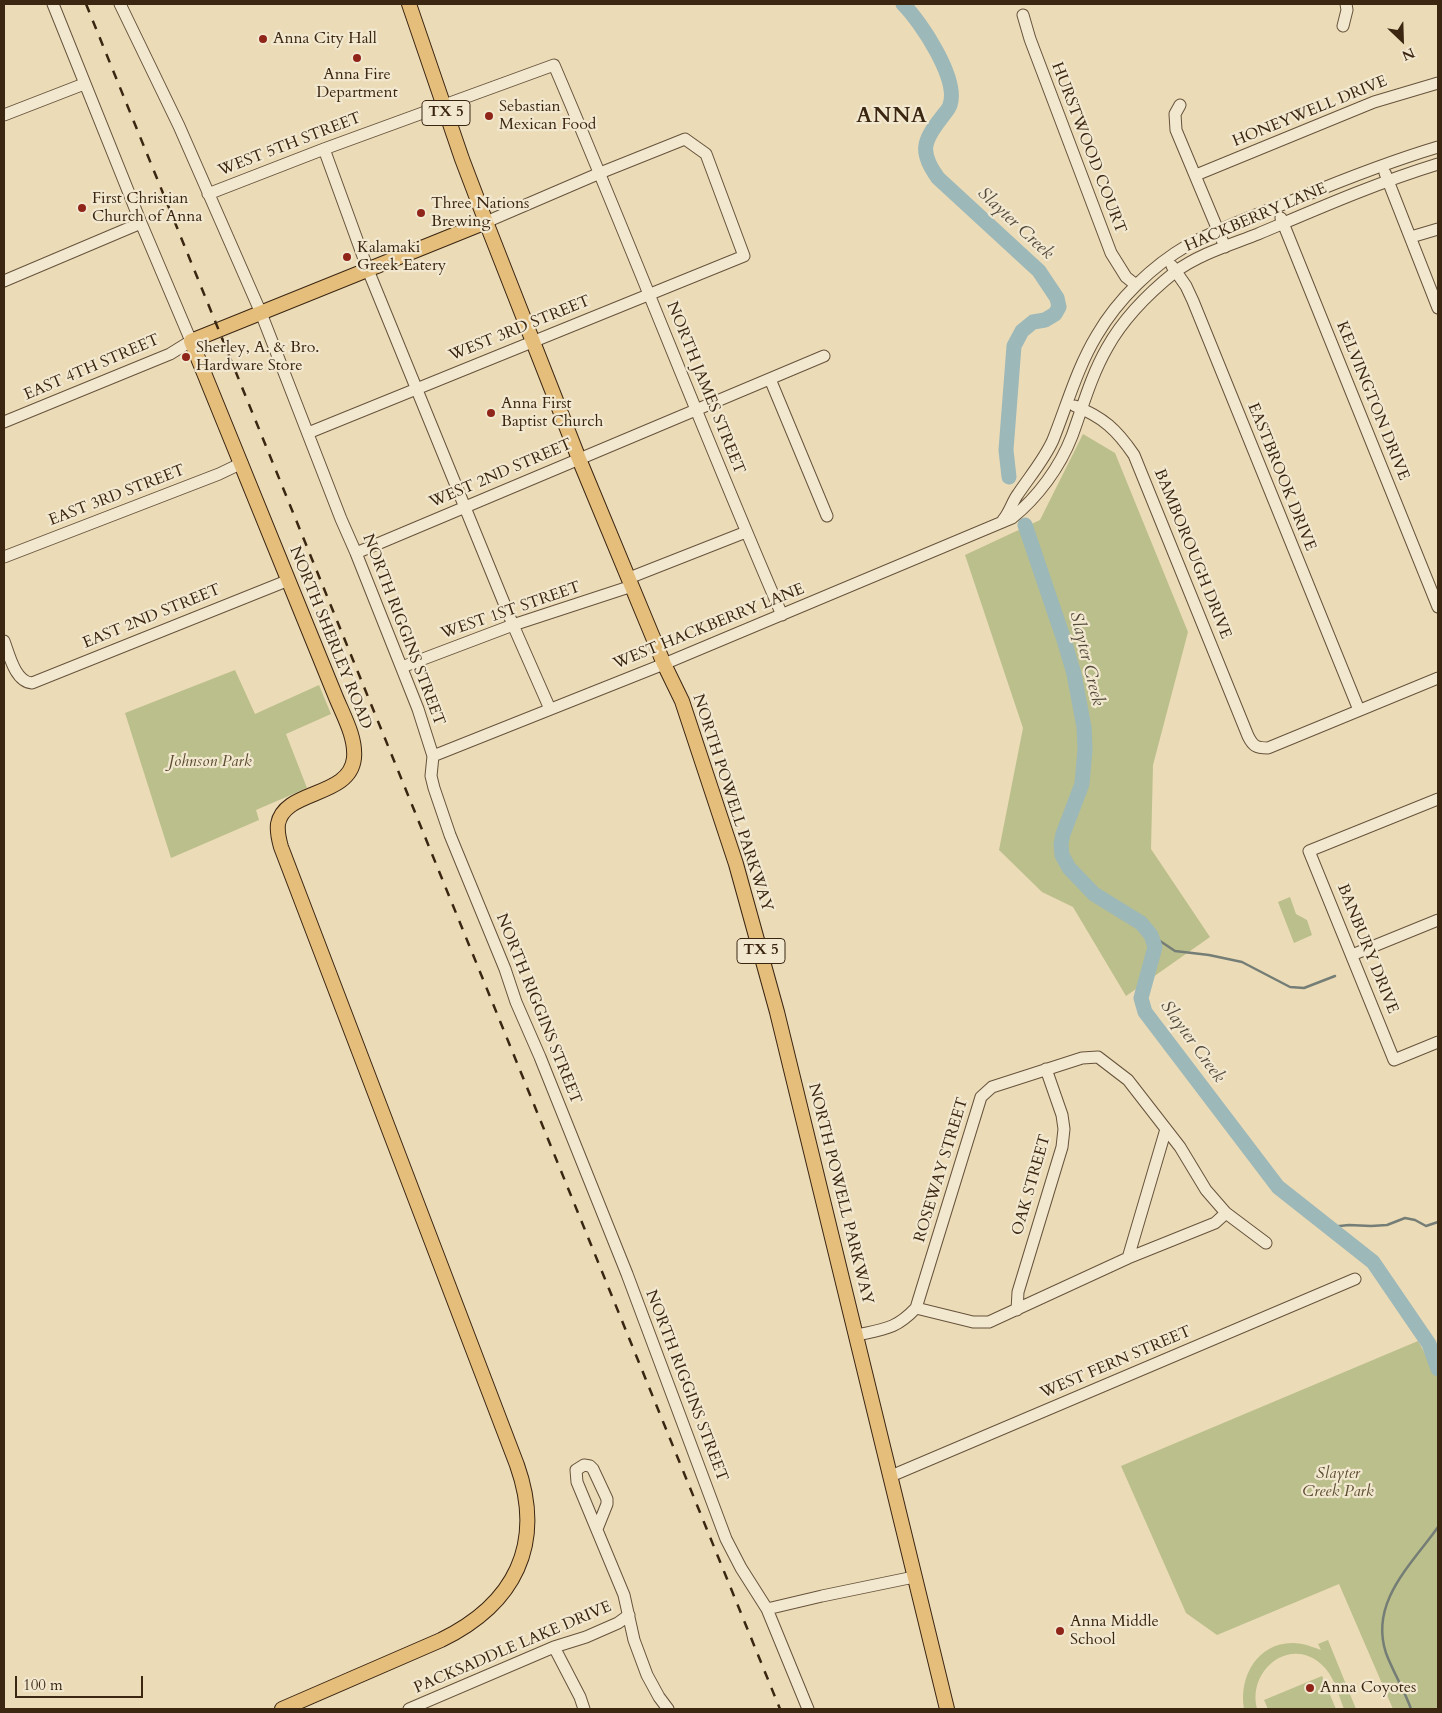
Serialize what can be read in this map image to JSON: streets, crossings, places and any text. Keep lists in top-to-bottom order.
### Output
{
  "streets": {
    "main road": ["TX 5", "NORTH SHERLEY ROAD", "NORTH POWELL PARKWAY"],
    "street": [
      "HONEYWELL DRIVE",
      "WEST 5TH STREET",
      "HURSTWOOD COURT",
      "HACKBERRY LANE",
      "WEST 3RD STREET",
      "EAST 4TH STREET",
      "NORTH JAMES STREET",
      "KELVINGTON DRIVE",
      "WEST 2ND STREET",
      "EASTBROOK DRIVE",
      "EAST 3RD STREET",
      "BAMBOROUGH DRIVE",
      "WEST 1ST STREET",
      "EAST 2ND STREET",
      "WEST HACKBERRY LANE",
      "NORTH RIGGINS STREET",
      "BANBURY DRIVE",
      "ROSEWAY STREET",
      "OAK STREET",
      "WEST FERN STREET",
      "PACKSADDLE LAKE DRIVE"
    ]
  },
  "crossings": [
    ["TX 5", "WEST 5TH STREET"],
    ["TX 5", "NORTH POWELL PARKWAY"],
    ["WEST 5TH STREET", "NORTH JAMES STREET"],
    ["WEST 5TH STREET", "NORTH RIGGINS STREET"],
    ["HURSTWOOD COURT", "HACKBERRY LANE"],
    ["HACKBERRY LANE", "KELVINGTON DRIVE"],
    ["HACKBERRY LANE", "EASTBROOK DRIVE"],
    ["HACKBERRY LANE", "BAMBOROUGH DRIVE"],
    ["HACKBERRY LANE", "WEST HACKBERRY LANE"],
    ["WEST 3RD STREET", "NORTH JAMES STREET"],
    ["WEST 3RD STREET", "NORTH RIGGINS STREET"],
    ["WEST 3RD STREET", "NORTH POWELL PARKWAY"],
    ["EAST 4TH STREET", "NORTH SHERLEY ROAD"],
    ["NORTH JAMES STREET", "WEST 2ND STREET"],
    ["NORTH JAMES STREET", "WEST 1ST STREET"],
    ["NORTH JAMES STREET", "WEST HACKBERRY LANE"],
    ["WEST 2ND STREET", "NORTH RIGGINS STREET"],
    ["WEST 2ND STREET", "NORTH POWELL PARKWAY"],
    ["EASTBROOK DRIVE", "BAMBOROUGH DRIVE"],
    ["EAST 3RD STREET", "NORTH SHERLEY ROAD"],
    ["WEST 1ST STREET", "NORTH RIGGINS STREET"],
    ["WEST 1ST STREET", "NORTH POWELL PARKWAY"],
    ["EAST 2ND STREET", "NORTH SHERLEY ROAD"],
    ["WEST HACKBERRY LANE", "NORTH RIGGINS STREET"],
    ["WEST HACKBERRY LANE", "NORTH POWELL PARKWAY"],
    ["NORTH POWELL PARKWAY", "WEST FERN STREET"],
    ["ROSEWAY STREET", "OAK STREET"]
  ],
  "districts": ["ANNA"],
  "water": ["Slayter Creek"],
  "parks": ["Johnson Park", "Slayter Creek Park"],
  "places": [
    "Anna City Hall",
    "Anna Fire Department",
    "Sebastian Mexican Food",
    "First Christian Church of Anna",
    "Three Nations Brewing",
    "Kalamaki Greek Eatery",
    "Sherley, A. & Bro. Hardware Store",
    "Anna First Baptist Church",
    "Anna Middle School",
    "Anna Coyotes"
  ],
  "scale_bar": "100 m",
  "north": "bottom right"
}
